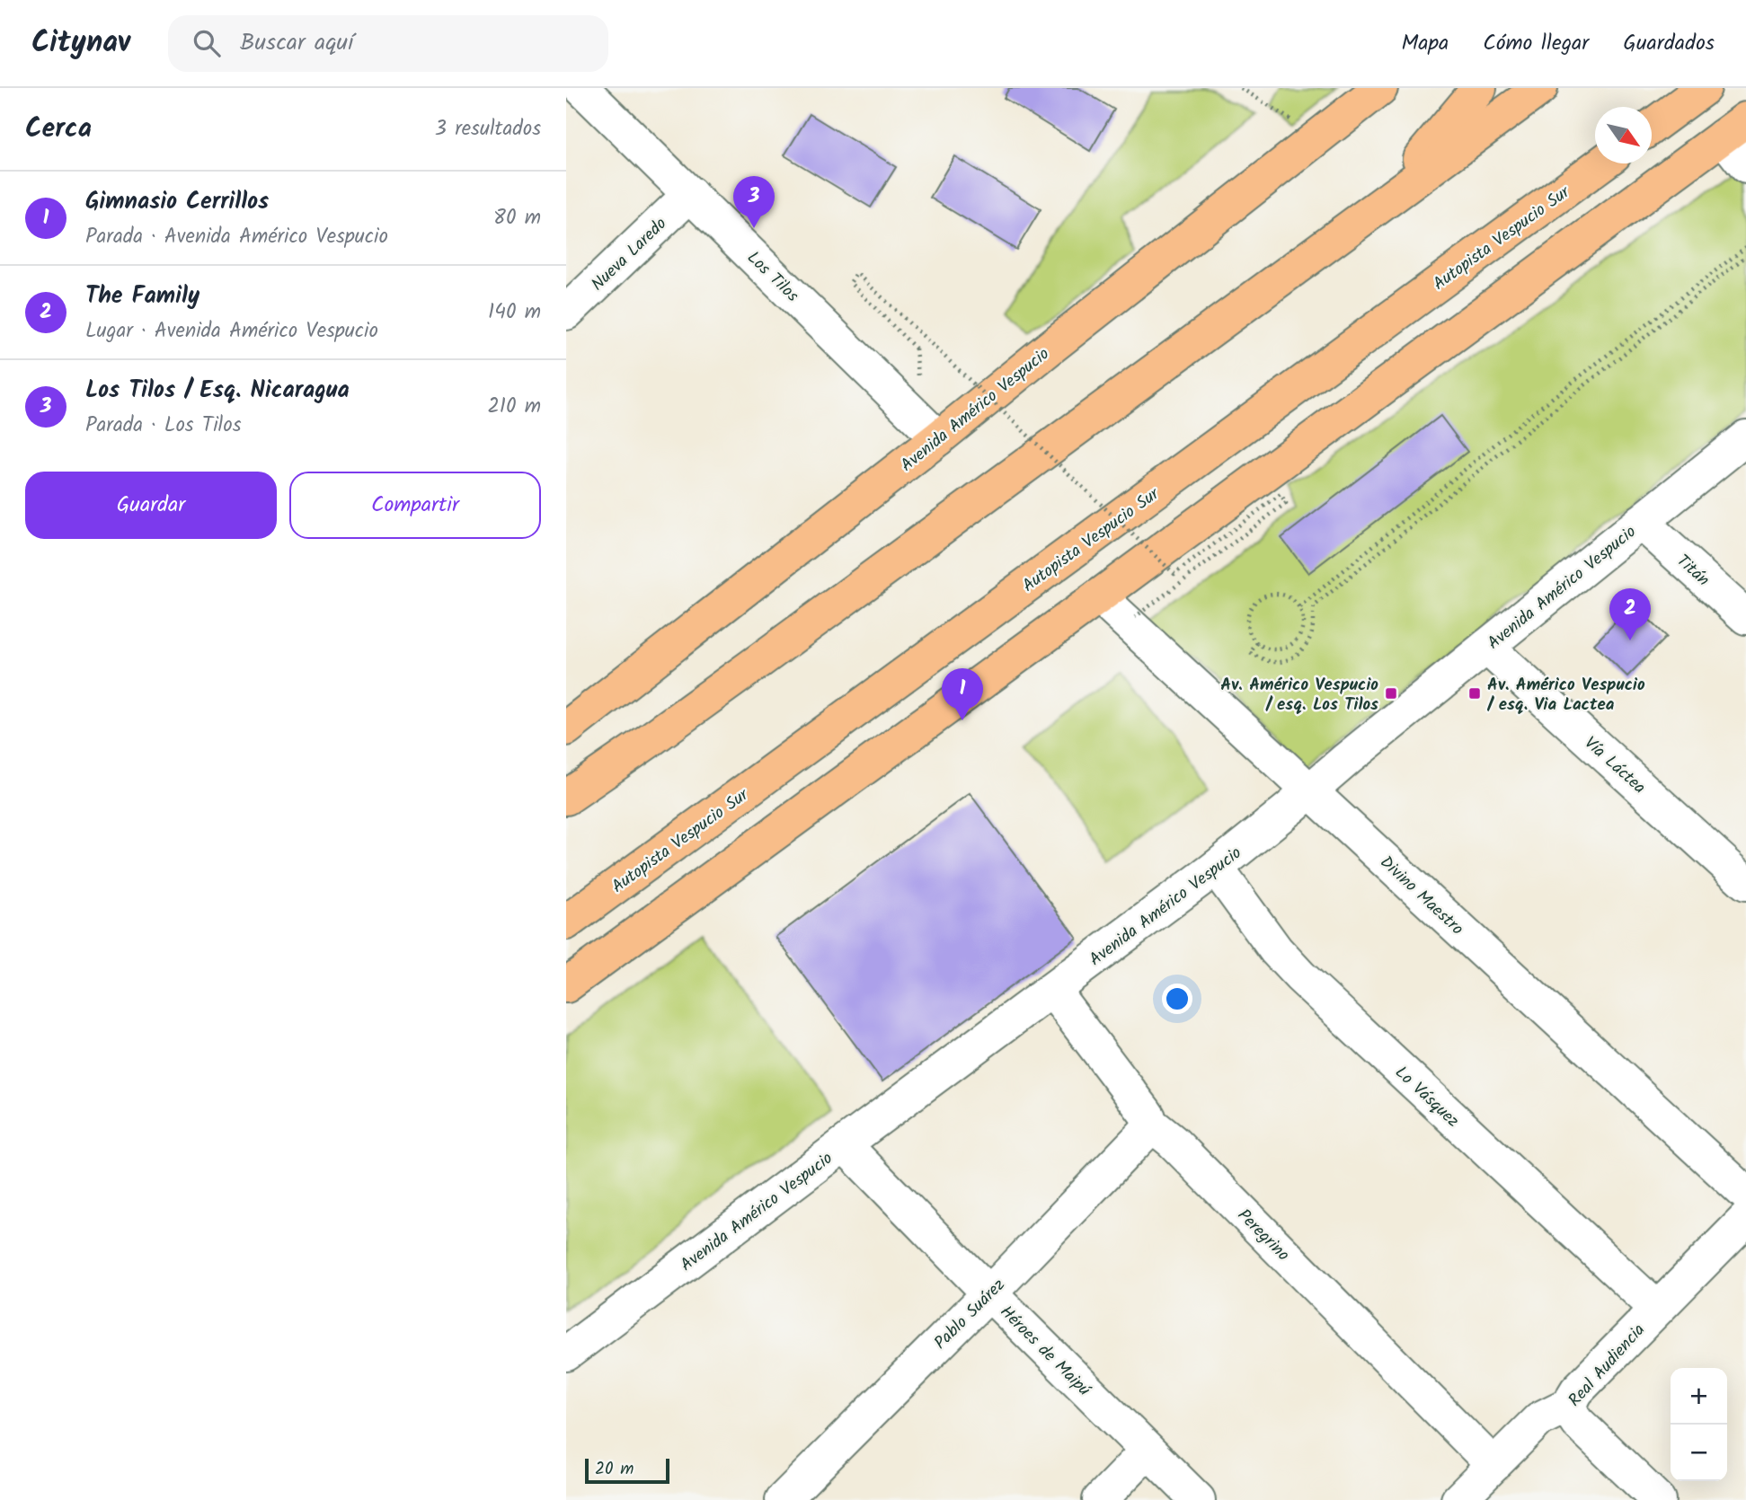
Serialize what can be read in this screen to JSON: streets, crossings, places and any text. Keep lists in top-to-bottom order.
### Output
{
  "streets": {
    "main road": ["Autopista Vespucio Sur", "Avenida Américo Vespucio"],
    "street": [
      "Nueva Laredo",
      "Los Tilos",
      "Titán",
      "Vía Láctea",
      "Divino Maestro",
      "Lo Vásquez",
      "Peregrino",
      "Pablo Suárez",
      "Héroes de Maipú",
      "Real Audiencia"
    ]
  },
  "crossings": [
    ["Nueva Laredo", "Los Tilos"],
    ["Los Tilos", "Avenida Américo Vespucio"],
    ["Avenida Américo Vespucio", "Titán"],
    ["Avenida Américo Vespucio", "Vía Láctea"],
    ["Avenida Américo Vespucio", "Divino Maestro"],
    ["Avenida Américo Vespucio", "Lo Vásquez"],
    ["Avenida Américo Vespucio", "Peregrino"],
    ["Avenida Américo Vespucio", "Héroes de Maipú"],
    ["Lo Vásquez", "Real Audiencia"],
    ["Peregrino", "Pablo Suárez"],
    ["Peregrino", "Real Audiencia"],
    ["Pablo Suárez", "Héroes de Maipú"]
  ],
  "places": {
    "transit": ["Av. Américo Vespucio / esq. Los Tilos", "Av. Américo Vespucio / esq. Via Lactea"]
  },
  "scale_bar": "20 m",
  "north": "bottom right",
  "page": {
    "header": "Citynav",
    "search": "Buscar aquí",
    "nav": ["Mapa", "Cómo llegar", "Guardados"],
    "heading": ["Cerca", "3 resultados"],
    "list": [
      {
        "mark": "1",
        "name": "Gimnasio Cerrillos",
        "note": "Parada · Avenida Américo Vespucio",
        "value": "80 m"
      },
      {
        "mark": "2",
        "name": "The Family",
        "note": "Lugar · Avenida Américo Vespucio",
        "value": "140 m"
      },
      {
        "mark": "3",
        "name": "Los Tilos / Esq. Nicaragua",
        "note": "Parada · Los Tilos",
        "value": "210 m"
      }
    ],
    "pins": ["3", "2", "1"],
    "buttons": ["Guardar", "Compartir"],
    "map_buttons": ["+", "−"],
    "scale": "20 m"
  }
}
